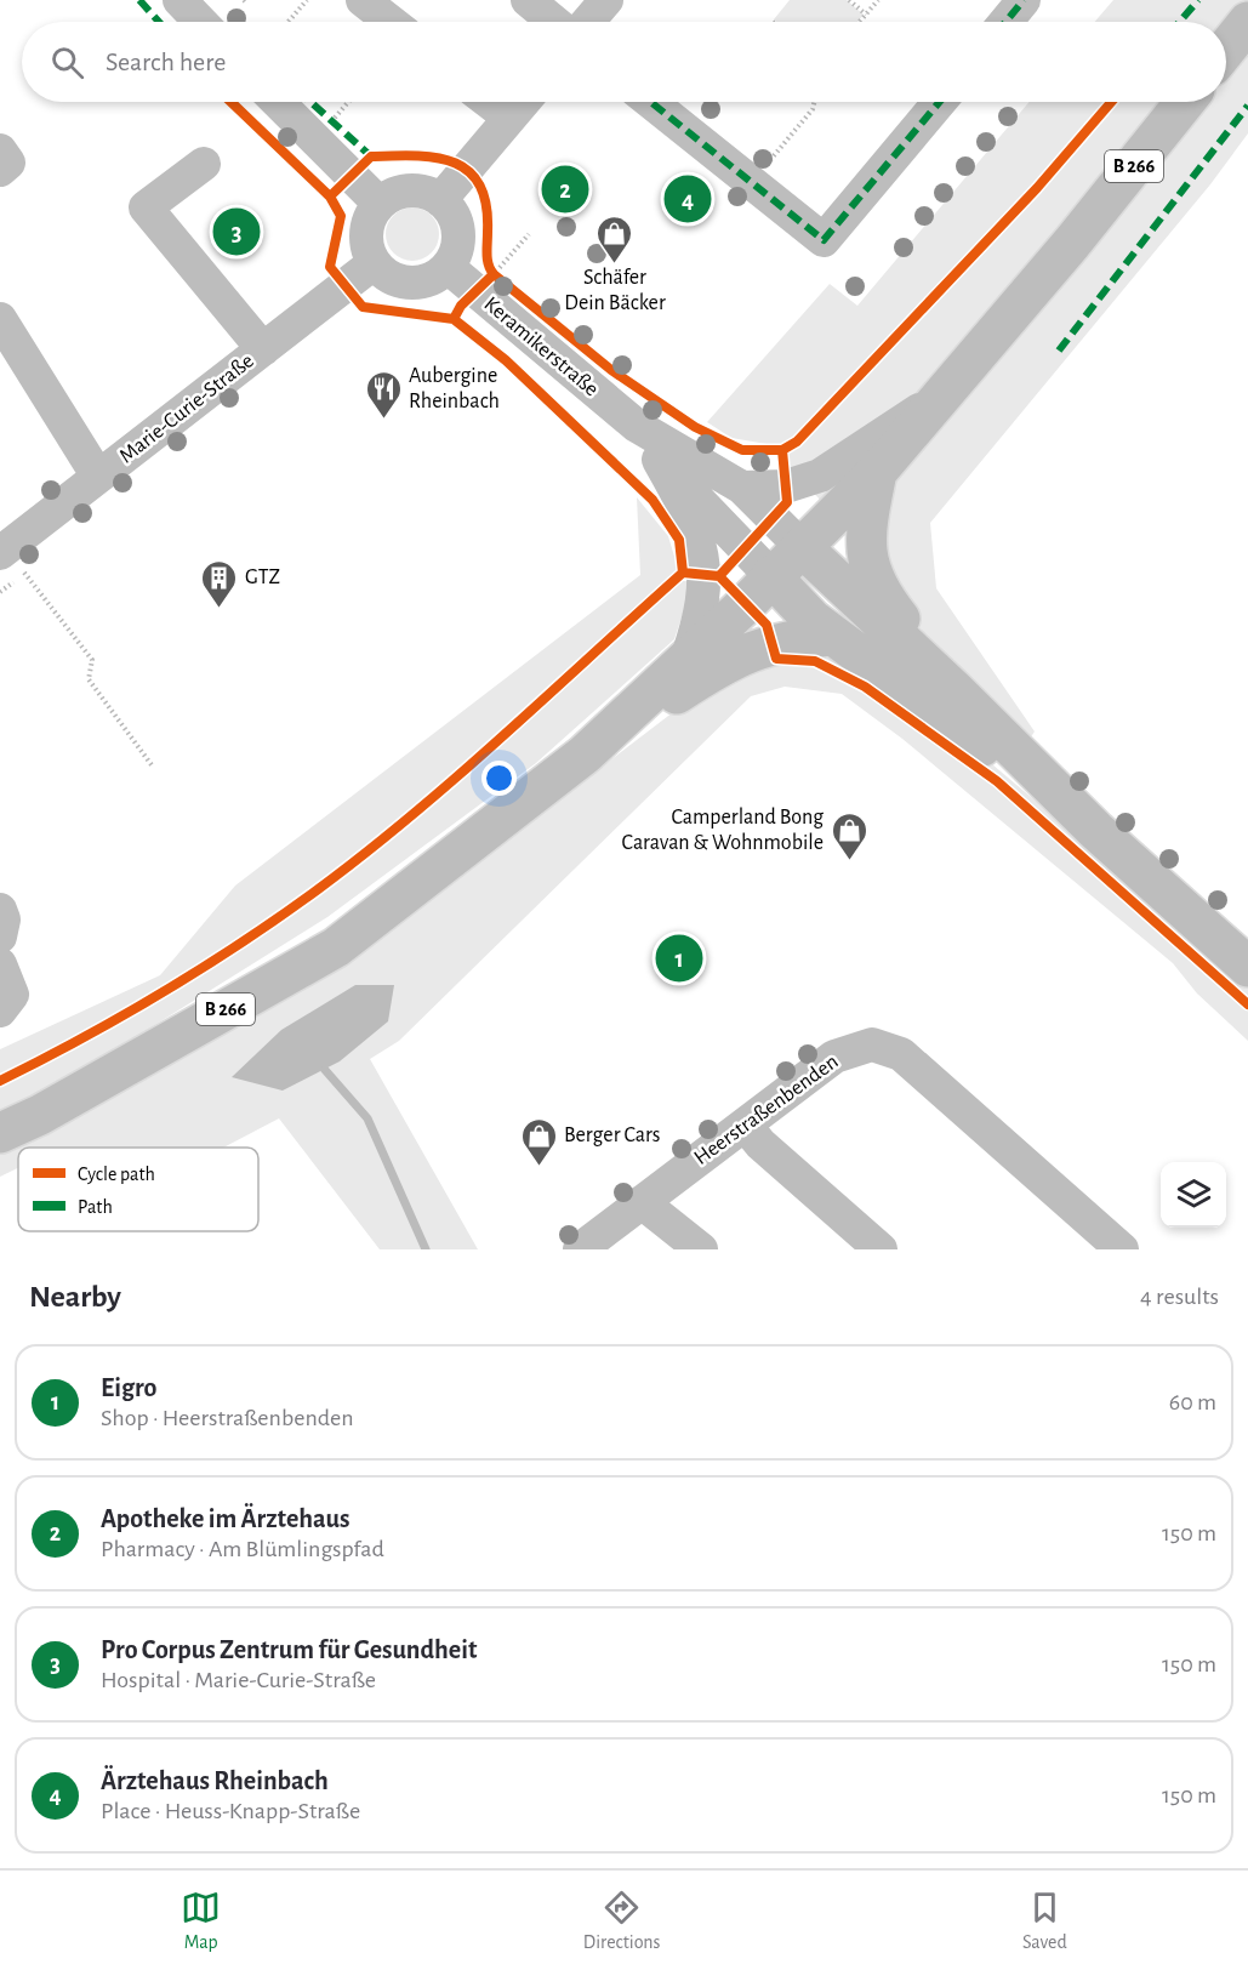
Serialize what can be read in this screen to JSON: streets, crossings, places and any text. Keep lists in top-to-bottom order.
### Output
{
  "streets": {
    "main road": ["B 266"],
    "street": ["Keramikerstraße", "Marie-Curie-Straße", "Heerstraßenbenden"]
  },
  "crossings": [
    ["B 266", "Keramikerstraße"],
    ["Keramikerstraße", "Marie-Curie-Straße"]
  ],
  "places": {
    "shop": ["Schäfer Dein Bäcker", "Camperland Bong Caravan & Wohnmobile", "Berger Cars"],
    "restaurant": ["Aubergine Rheinbach"],
    "building": ["GTZ"]
  },
  "legend": ["Cycle path", "Path"],
  "page": {
    "search": "Search here",
    "pins": [
      "2",
      "4",
      "3",
      "1"
    ],
    "heading": ["Nearby", "4 results"],
    "list": [
      {
        "mark": "1",
        "name": "Eigro",
        "note": "Shop · Heerstraßenbenden",
        "value": "60 m"
      },
      {
        "mark": "2",
        "name": "Apotheke im Ärztehaus",
        "note": "Pharmacy · Am Blümlingspfad",
        "value": "150 m"
      },
      {
        "mark": "3",
        "name": "Pro Corpus Zentrum für Gesundheit",
        "note": "Hospital · Marie-Curie-Straße",
        "value": "150 m"
      },
      {
        "mark": "4",
        "name": "Ärztehaus Rheinbach",
        "note": "Place · Heuss-Knapp-Straße",
        "value": "150 m"
      }
    ],
    "nav": ["Map", "Directions", "Saved"]
  }
}
